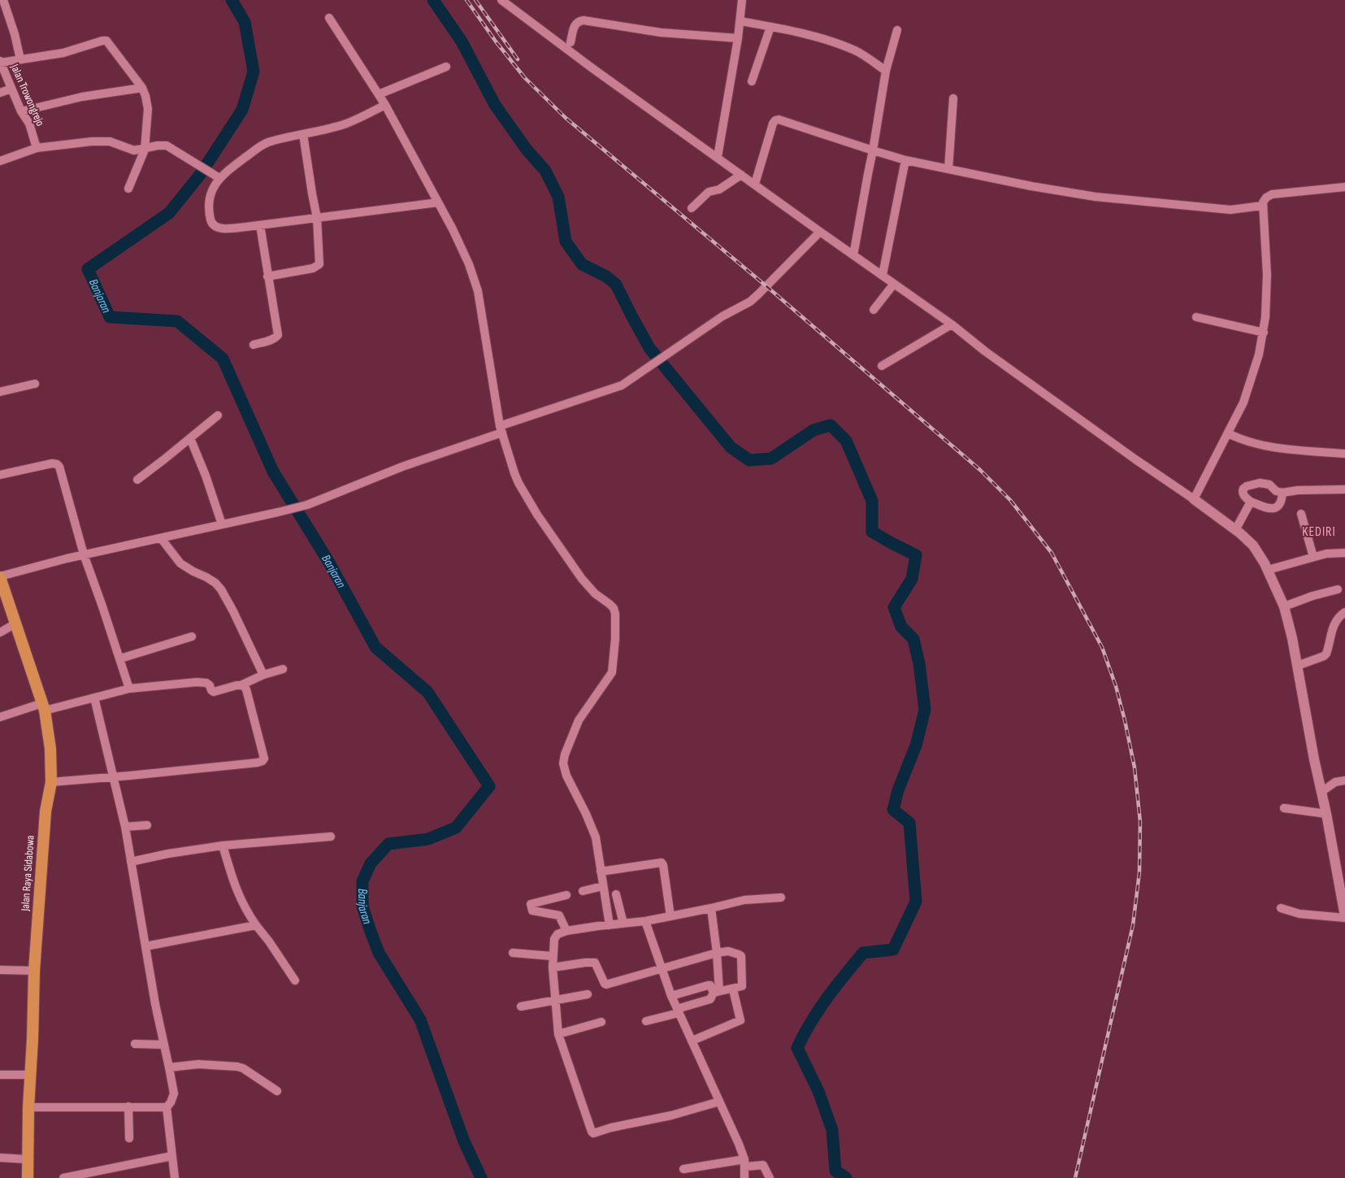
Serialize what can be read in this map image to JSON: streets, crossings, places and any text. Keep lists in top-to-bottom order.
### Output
{
  "streets": {
    "highway": ["Jalan Raya Sidabowa"],
    "street": ["Jalan Trowongrejo"]
  },
  "districts": ["KEDIRI"],
  "water": ["Banjaran"]
}
